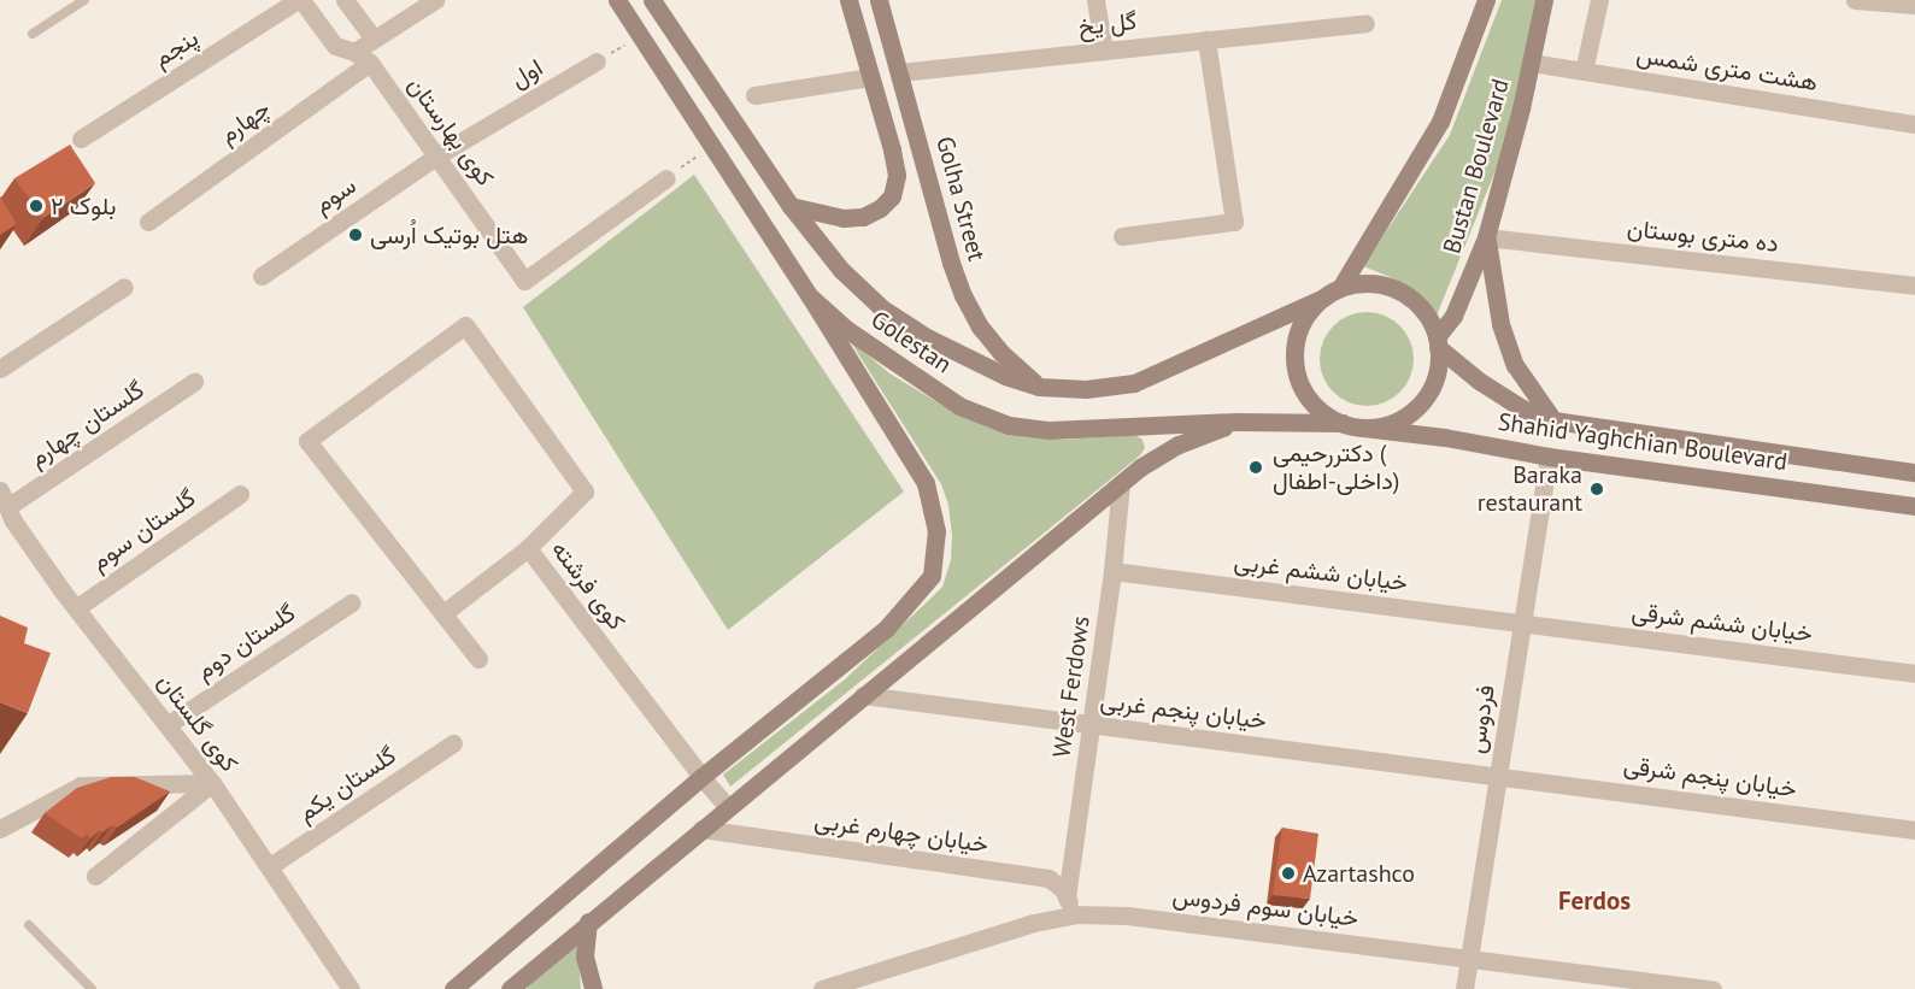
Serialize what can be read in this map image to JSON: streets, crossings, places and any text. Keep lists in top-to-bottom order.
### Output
{
  "streets": {
    "main road": [
      "Bustan Boulevard",
      "Golha Street",
      "Golestan",
      "Shahid Yaghchian Boulevard"
    ],
    "street": [
      "گل یخ",
      "پنجم",
      "هشت متری شمس",
      "اول",
      "چهارم",
      "کوی بهارستان",
      "سوم",
      "ده متری بوستان",
      "گلستان چهارم",
      "گلستان سوم",
      "خیابان ششم غربی",
      "کوی فرشته",
      "خیابان ششم شرقی",
      "گلستان دوم",
      "West Ferdows",
      "خیابان پنجم غربی",
      "فردوس",
      "کوی گلستان",
      "خیابان پنجم شرقی",
      "گلستان یکم",
      "خیابان چهارم غربی",
      "خیابان سوم فردوس"
    ]
  },
  "crossings": [
    ["گل یخ", "Golha Street"],
    ["پنجم", "کوی بهارستان"],
    ["هشت متری شمس", "Bustan Boulevard"],
    ["اول", "کوی بهارستان"],
    ["اول", "سوم"],
    ["چهارم", "کوی بهارستان"],
    ["کوی بهارستان", "سوم"],
    ["Bustan Boulevard", "ده متری بوستان"],
    ["Bustan Boulevard", "Golestan"],
    ["Bustan Boulevard", "Shahid Yaghchian Boulevard"],
    ["Golha Street", "Golestan"],
    ["Golestan", "Shahid Yaghchian Boulevard"],
    ["گلستان چهارم", "کوی گلستان"],
    ["Shahid Yaghchian Boulevard", "فردوس"],
    ["گلستان سوم", "کوی گلستان"],
    ["خیابان ششم غربی", "خیابان ششم شرقی"],
    ["خیابان ششم غربی", "West Ferdows"],
    ["خیابان ششم غربی", "فردوس"],
    ["خیابان ششم شرقی", "فردوس"],
    ["گلستان دوم", "کوی گلستان"],
    ["West Ferdows", "خیابان پنجم غربی"],
    ["West Ferdows", "خیابان چهارم غربی"],
    ["خیابان پنجم غربی", "فردوس"],
    ["خیابان پنجم غربی", "خیابان پنجم شرقی"],
    ["فردوس", "خیابان پنجم شرقی"],
    ["فردوس", "خیابان سوم فردوس"],
    ["کوی گلستان", "گلستان یکم"],
    ["خیابان چهارم غربی", "خیابان سوم فردوس"]
  ],
  "districts": ["Ferdos"],
  "places": [
    "بلوک ۲",
    "هتل بوتیک اُرسی",
    "دکتررحیمی ( داخلی-اطفال)",
    "Baraka restaurant",
    "Azartashco"
  ]
}
